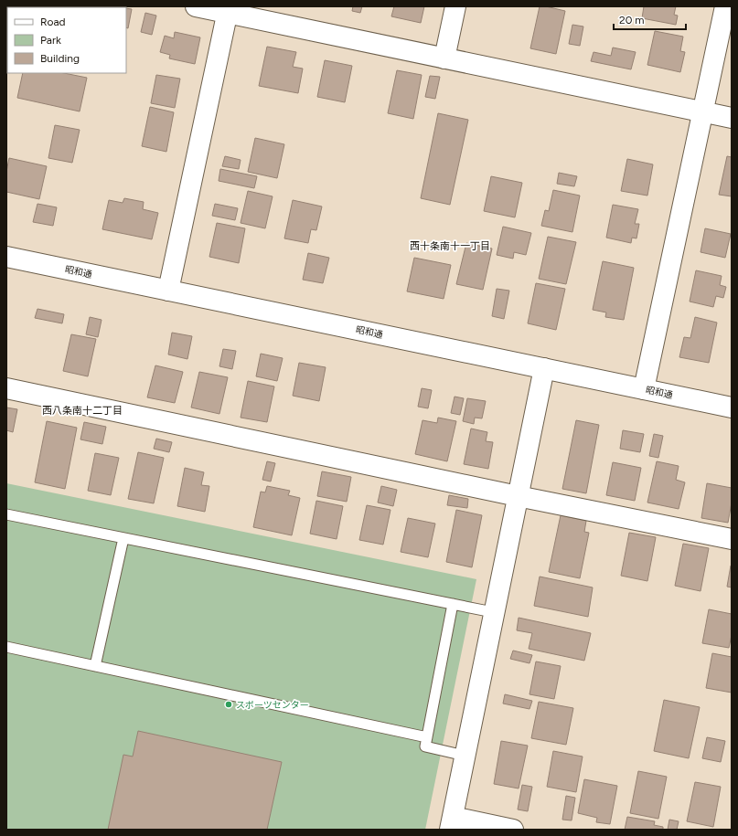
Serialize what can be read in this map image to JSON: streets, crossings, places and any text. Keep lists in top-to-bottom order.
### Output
{
  "streets": {
    "street": ["昭和通"]
  },
  "districts": ["西十条南十一丁目", "西八条南十二丁目"],
  "places": ["スポーツセンター"],
  "legend": ["Road", "Park", "Building"],
  "scale_bar": "20 m"
}
